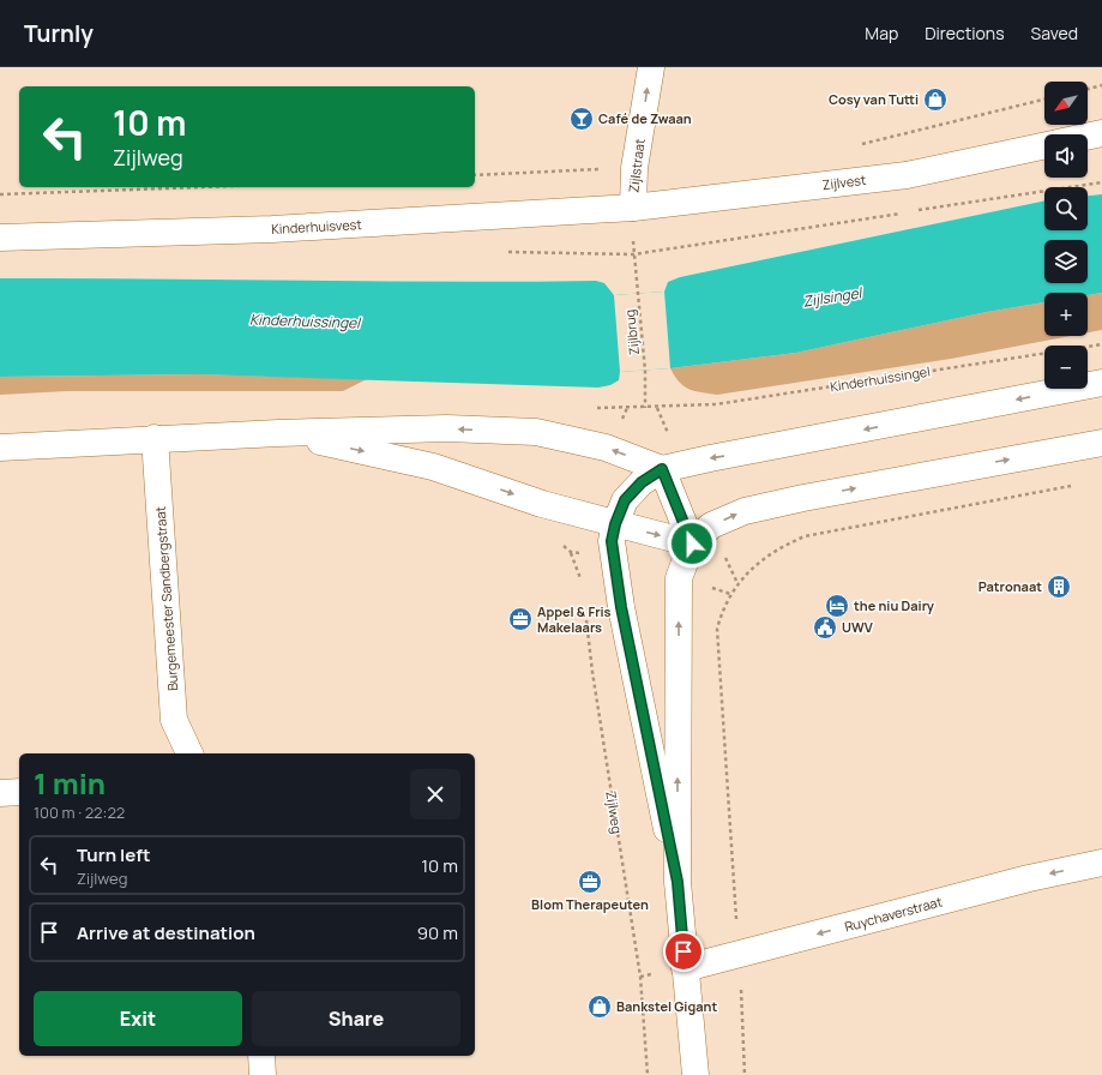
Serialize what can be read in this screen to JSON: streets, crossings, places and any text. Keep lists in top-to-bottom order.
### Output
{
  "streets": {
    "main road": [
      "Zijlstraat",
      "Zijlvest",
      "Kinderhuisvest",
      "Burgemeester Sandbergstraat",
      "Ruychaverstraat"
    ],
    "path": ["Zijlbrug", "Kinderhuissingel", "Zijlweg"]
  },
  "crossings": [
    ["Zijlstraat", "Zijlvest"],
    ["Zijlstraat", "Kinderhuisvest"],
    ["Zijlvest", "Kinderhuisvest"],
    ["Zijlbrug", "Kinderhuissingel"]
  ],
  "one_way": ["Zijlstraat", "Ruychaverstraat"],
  "water": ["Zijlsingel", "Kinderhuissingel"],
  "places": {
    "shop": ["Cosy van Tutti", "Bankstel Gigant"],
    "bar": ["Café de Zwaan"],
    "building": ["Patronaat"],
    "hotel": ["the niu Dairy"],
    "office": ["Appel & Fris Makelaars", "Blom Therapeuten"],
    "public building": ["UWV"]
  },
  "north": "bottom left",
  "page": {
    "header": "Turnly",
    "nav": ["Map", "Directions", "Saved"],
    "map_buttons": ["+", "−"],
    "turn": ["10 m", "Zijlweg"],
    "heading": ["1 min", "100 m · 22:22"],
    "list": [
      {
        "name": "Turn left",
        "note": "Zijlweg",
        "value": "10 m"
      },
      {
        "name": "Arrive at destination",
        "value": "90 m"
      }
    ],
    "buttons": ["Exit", "Share"]
  }
}
